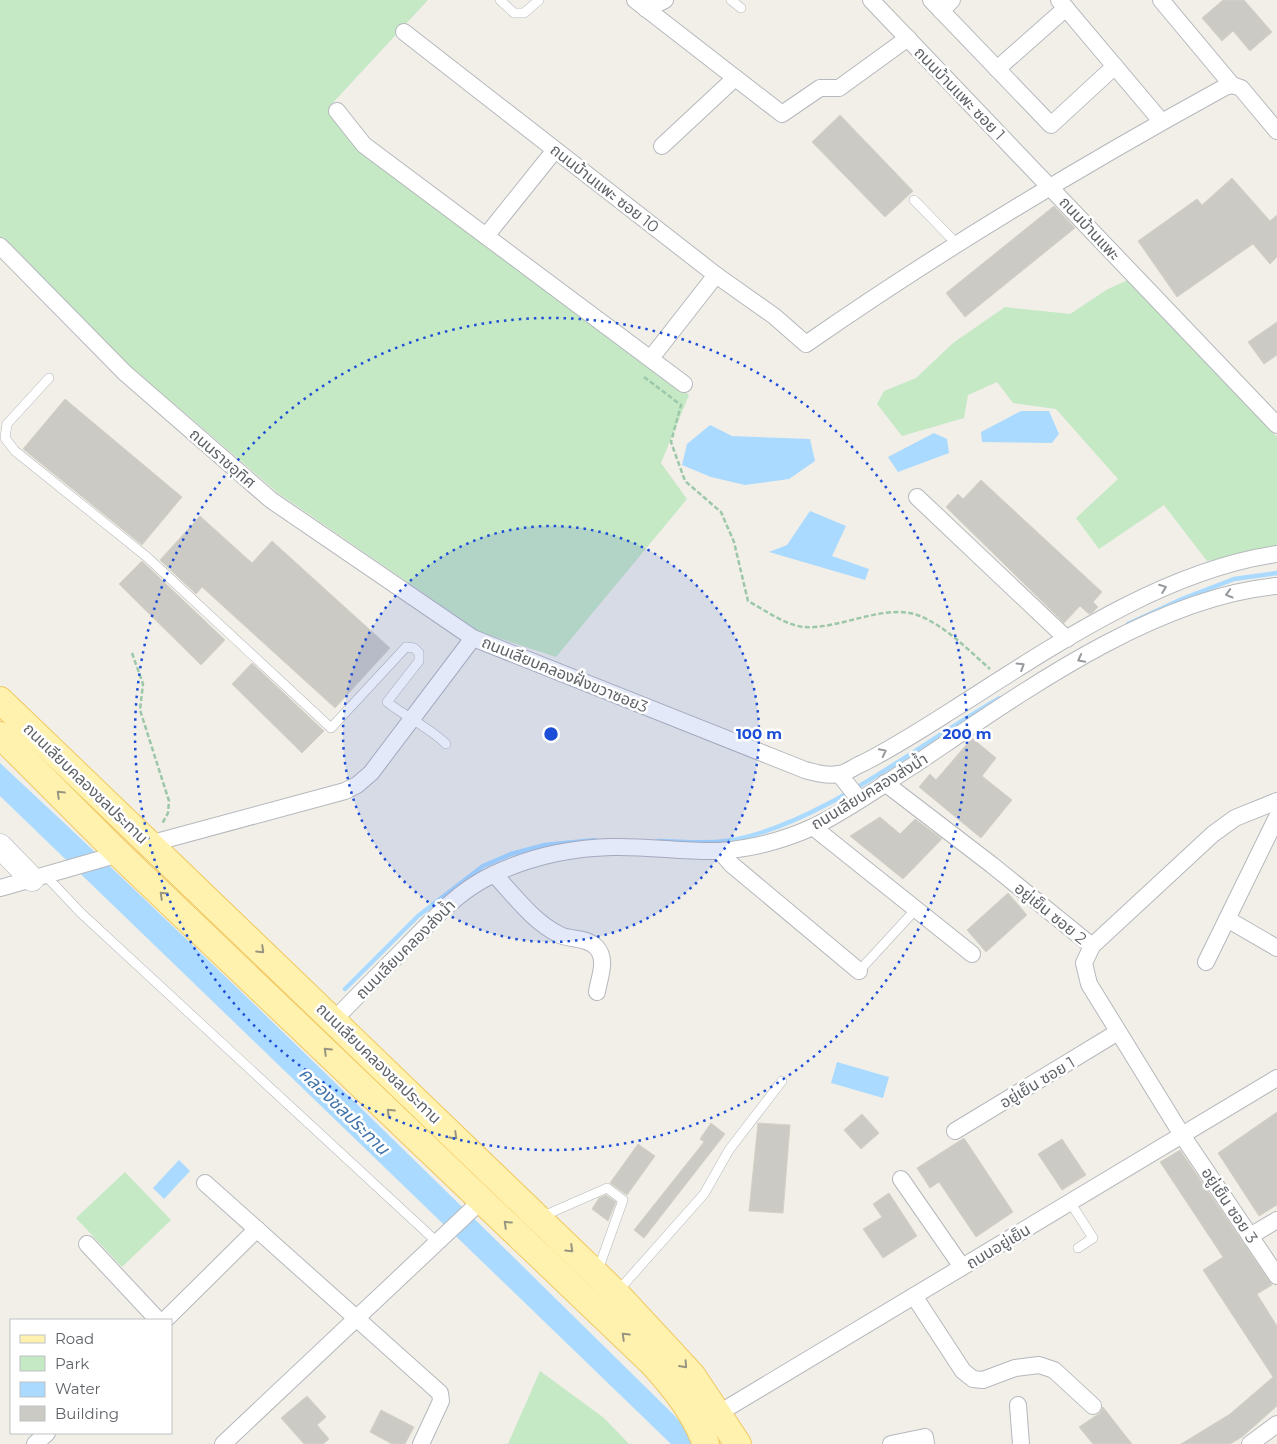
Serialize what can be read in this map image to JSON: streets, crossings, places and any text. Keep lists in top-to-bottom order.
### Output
{
  "streets": {
    "main road": ["ถนนเลียบคลองชลประทาน"],
    "street": [
      "ถนนบ้านแพะ ซอย 1",
      "ถนนบ้านแพะ ซอย 10",
      "ถนนบ้านแพะ",
      "ถนนราชอุทิศ",
      "ถนนเลียบคลองฝั่งขวาซอย3",
      "ถนนเลียบคลองส่งน้ำ",
      "อยู่เย็น ซอย 2",
      "อยู่เย็น ซอย 1",
      "อยู่เย็น ซอย 3",
      "ถนนอยู่เย็น"
    ]
  },
  "crossings": [
    ["ถนนบ้านแพะ ซอย 1", "ถนนบ้านแพะ"],
    ["ถนนราชอุทิศ", "ถนนเลียบคลองฝั่งขวาซอย3"],
    ["ถนนเลียบคลองฝั่งขวาซอย3", "ถนนเลียบคลองชลประทาน"],
    ["ถนนเลียบคลองฝั่งขวาซอย3", "ถนนเลียบคลองส่งน้ำ"],
    ["ถนนเลียบคลองชลประทาน", "ถนนเลียบคลองส่งน้ำ"],
    ["ถนนเลียบคลองชลประทาน", "ถนนอยู่เย็น"],
    ["ถนนเลียบคลองส่งน้ำ", "อยู่เย็น ซอย 2"],
    ["อยู่เย็น ซอย 2", "อยู่เย็น ซอย 1"],
    ["อยู่เย็น ซอย 2", "อยู่เย็น ซอย 3"],
    ["อยู่เย็น ซอย 2", "ถนนอยู่เย็น"],
    ["อยู่เย็น ซอย 3", "ถนนอยู่เย็น"]
  ],
  "water": ["คลองชลประทาน"],
  "legend": [
    "Road",
    "Park",
    "Water",
    "Building"
  ],
  "rings": ["100 m", "200 m"]
}
